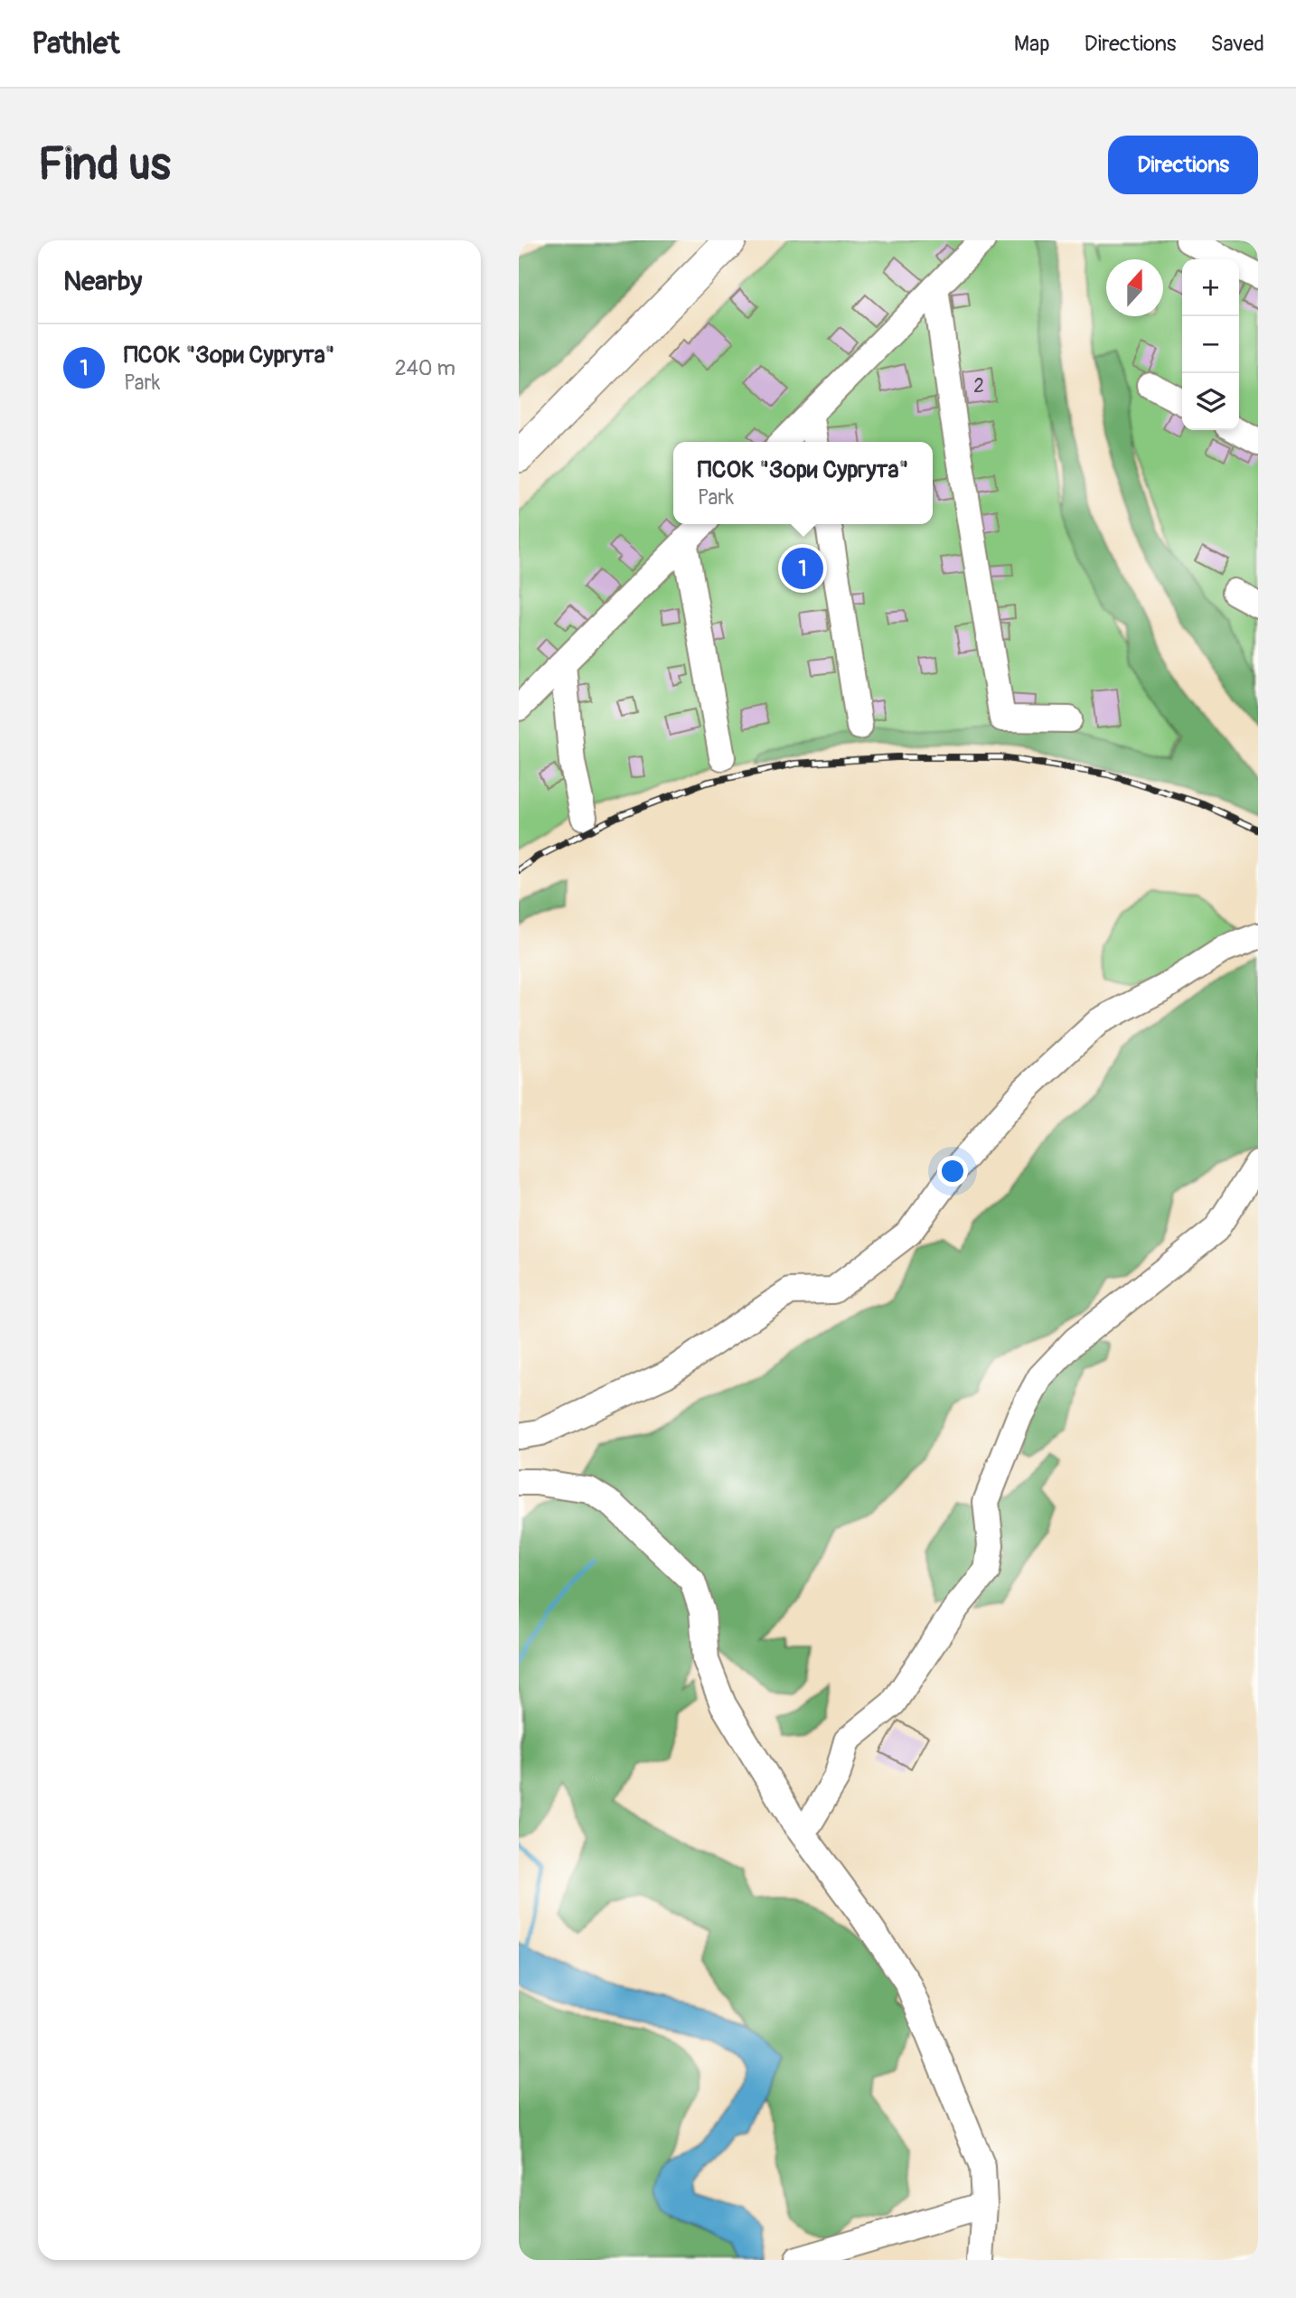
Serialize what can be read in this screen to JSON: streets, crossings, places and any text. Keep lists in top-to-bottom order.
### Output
{
  "house_numbers": ["2"],
  "north": "top",
  "page": {
    "header": "Pathlet",
    "nav": ["Map", "Directions", "Saved"],
    "buttons": "Directions",
    "title": "Find us",
    "heading": "Nearby",
    "map_buttons": ["+", "−"],
    "list": [
      {
        "mark": "1",
        "name": "ПСОК \"Зори Сургута\"",
        "note": "Park",
        "value": "240 m"
      }
    ],
    "popup": ["ПСОК \"Зори Сургута\"", "Park"],
    "pins": "1"
  }
}
